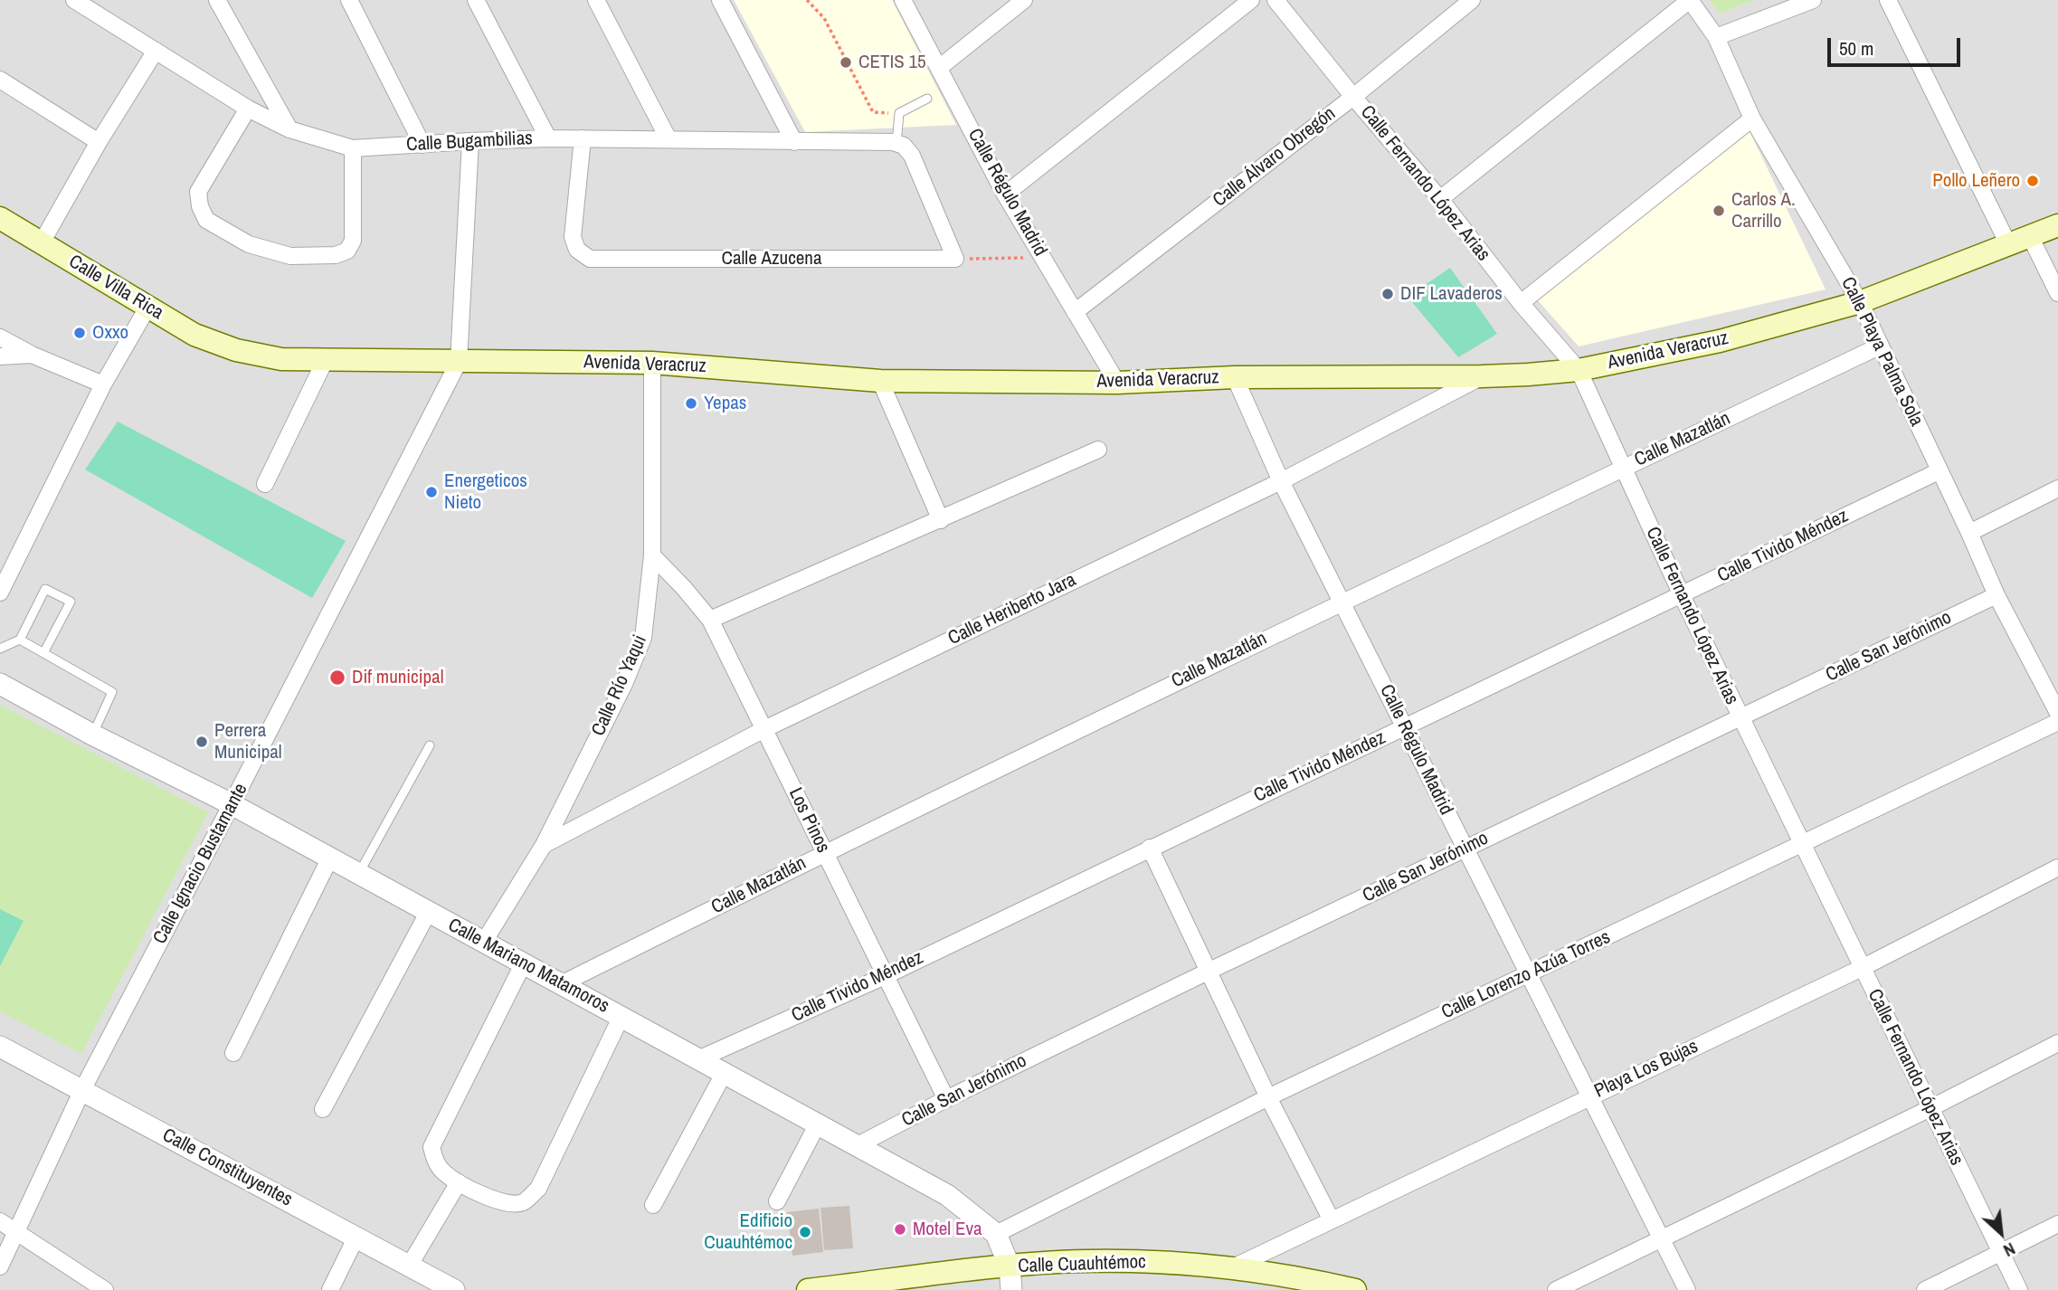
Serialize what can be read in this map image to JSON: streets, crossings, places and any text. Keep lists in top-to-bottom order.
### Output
{
  "streets": {
    "main road": ["Calle Villa Rica", "Avenida Veracruz", "Calle Cuauhtémoc"],
    "street": [
      "Calle Bugambilias",
      "Calle Álvaro Obregón",
      "Calle Fernando López Arias",
      "Calle Régulo Madrid",
      "Calle Azucena",
      "Calle Playa Palma Sola",
      "Calle Mazatlán",
      "Calle Tivido Méndez",
      "Calle Heriberto Jara",
      "Calle San Jerónimo",
      "Calle Río Yaqui",
      "Los Pinos",
      "Calle Ignacio Bustamante",
      "Calle Mariano Matamoros",
      "Calle Lorenzo Azúa Torres",
      "Playa Los Bujas",
      "Calle Constituyentes"
    ]
  },
  "crossings": [
    ["Calle Bugambilias", "Calle Azucena"],
    ["Calle Álvaro Obregón", "Calle Fernando López Arias"],
    ["Calle Álvaro Obregón", "Calle Régulo Madrid"],
    ["Calle Fernando López Arias", "Avenida Veracruz"],
    ["Calle Fernando López Arias", "Calle Mazatlán"],
    ["Calle Fernando López Arias", "Calle Tivido Méndez"],
    ["Calle Fernando López Arias", "Calle San Jerónimo"],
    ["Calle Fernando López Arias", "Calle Lorenzo Azúa Torres"],
    ["Calle Fernando López Arias", "Playa Los Bujas"],
    ["Calle Régulo Madrid", "Avenida Veracruz"],
    ["Calle Régulo Madrid", "Calle Mazatlán"],
    ["Calle Régulo Madrid", "Calle Tivido Méndez"],
    ["Calle Régulo Madrid", "Calle Heriberto Jara"],
    ["Calle Régulo Madrid", "Calle San Jerónimo"],
    ["Calle Régulo Madrid", "Calle Lorenzo Azúa Torres"],
    ["Calle Régulo Madrid", "Playa Los Bujas"],
    ["Calle Villa Rica", "Avenida Veracruz"],
    ["Avenida Veracruz", "Calle Playa Palma Sola"],
    ["Avenida Veracruz", "Calle Heriberto Jara"],
    ["Avenida Veracruz", "Calle Río Yaqui"],
    ["Avenida Veracruz", "Calle Ignacio Bustamante"],
    ["Calle Playa Palma Sola", "Calle Mazatlán"],
    ["Calle Playa Palma Sola", "Calle Tivido Méndez"],
    ["Calle Playa Palma Sola", "Calle San Jerónimo"],
    ["Calle Mazatlán", "Los Pinos"],
    ["Calle Mazatlán", "Calle Mariano Matamoros"],
    ["Calle Tivido Méndez", "Los Pinos"],
    ["Calle Tivido Méndez", "Calle Mariano Matamoros"],
    ["Calle Heriberto Jara", "Calle Río Yaqui"],
    ["Calle Heriberto Jara", "Los Pinos"],
    ["Calle San Jerónimo", "Los Pinos"],
    ["Calle San Jerónimo", "Calle Mariano Matamoros"],
    ["Calle Río Yaqui", "Los Pinos"],
    ["Calle Río Yaqui", "Calle Mariano Matamoros"],
    ["Calle Ignacio Bustamante", "Calle Mariano Matamoros"],
    ["Calle Ignacio Bustamante", "Calle Constituyentes"],
    ["Calle Mariano Matamoros", "Calle Lorenzo Azúa Torres"],
    ["Calle Mariano Matamoros", "Calle Cuauhtémoc"],
    ["Playa Los Bujas", "Calle Cuauhtémoc"]
  ],
  "places": [
    "CETIS 15",
    "Pollo Leñero",
    "Carlos A. Carrillo",
    "DIF Lavaderos",
    "Oxxo",
    "Yepas",
    "Energeticos Nieto",
    "Dif municipal",
    "Perrera Municipal",
    "Motel Eva",
    "Edificio Cuauhtémoc"
  ],
  "scale_bar": "50 m",
  "north": "bottom right"
}
